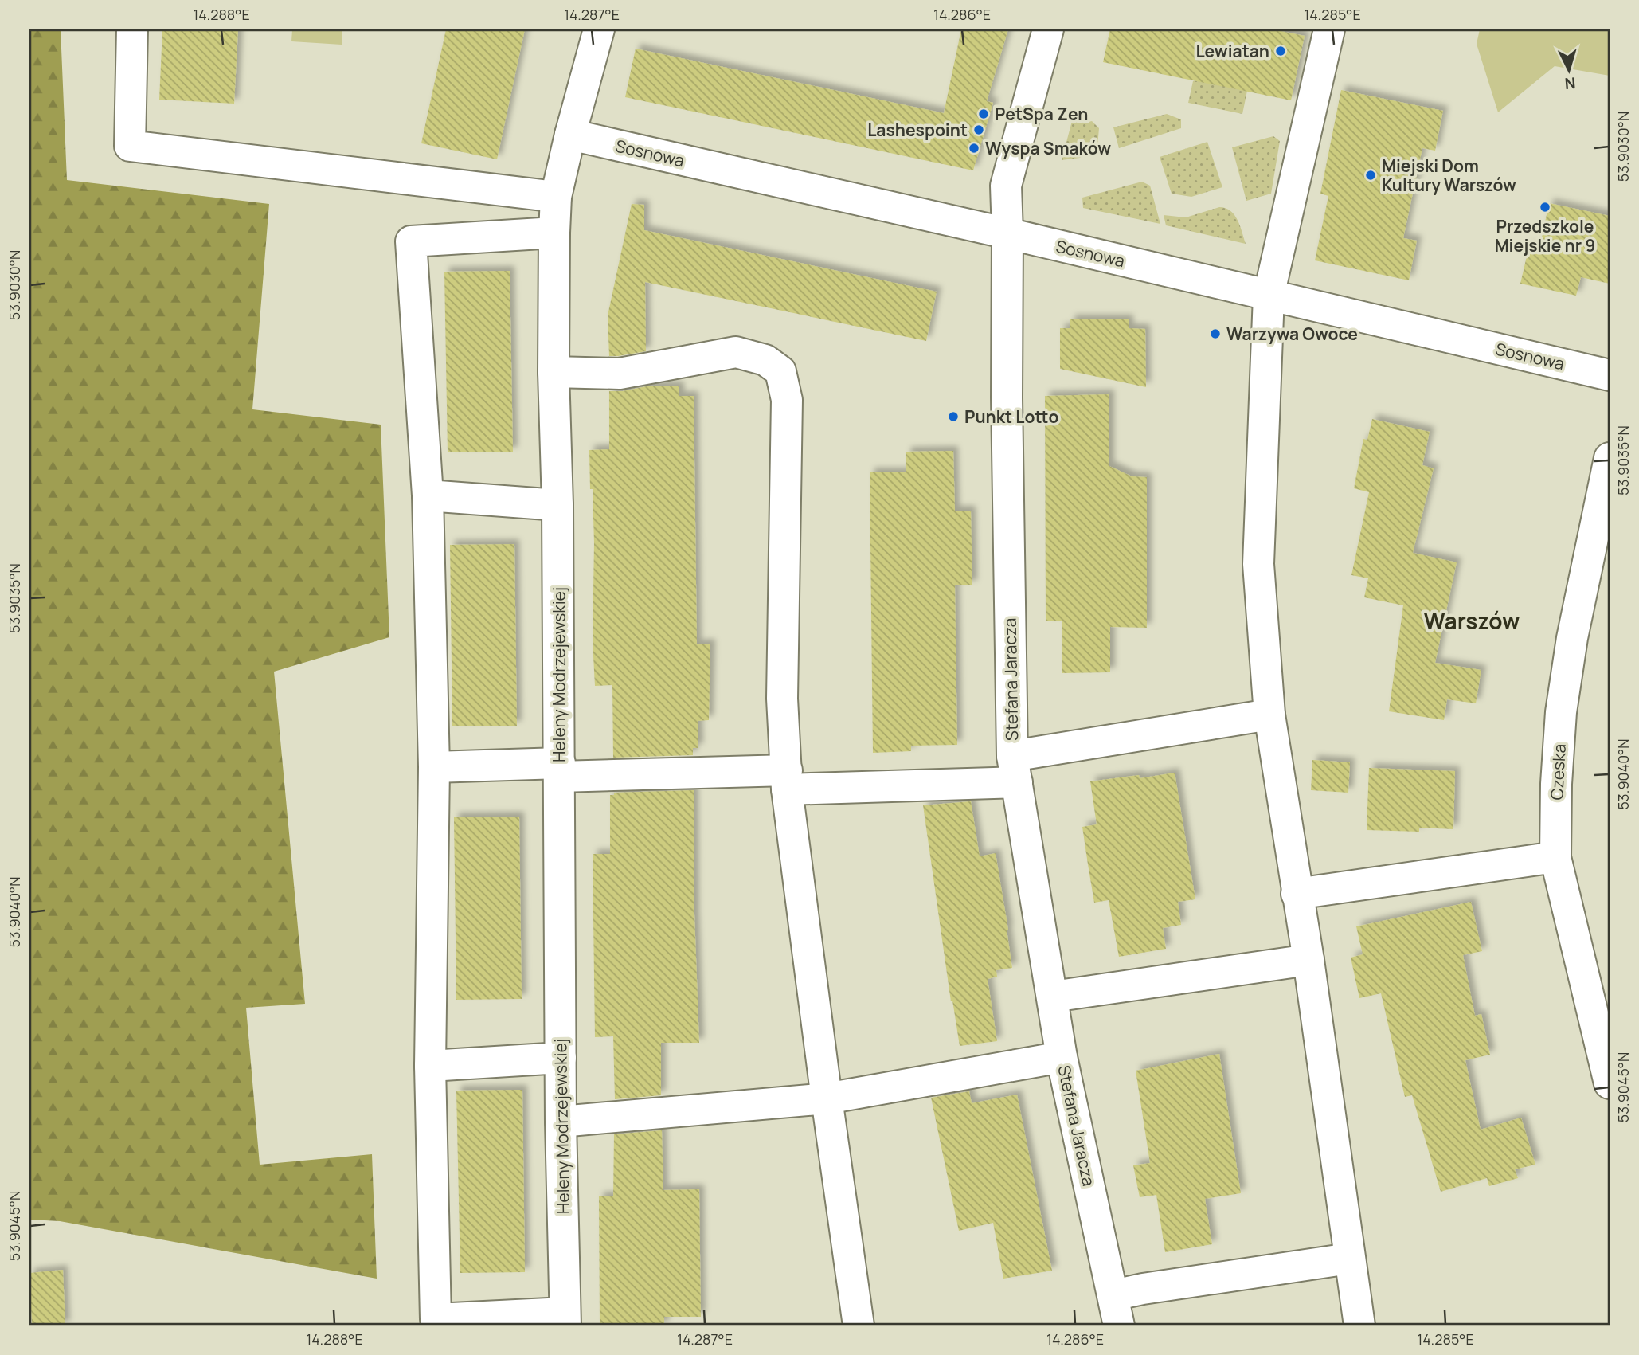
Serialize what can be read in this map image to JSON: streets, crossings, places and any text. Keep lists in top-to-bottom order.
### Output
{
  "streets": {
    "street": [
      "Sosnowa",
      "Heleny Modrzejewskiej",
      "Stefana Jaracza",
      "Czeska"
    ]
  },
  "crossings": [
    ["Sosnowa", "Heleny Modrzejewskiej"],
    ["Sosnowa", "Stefana Jaracza"]
  ],
  "districts": ["Warszów"],
  "places": [
    "Lewiatan",
    "PetSpa Zen",
    "Lashespoint",
    "Wyspa Smaków",
    "Miejski Dom Kultury Warszów",
    "Przedszkole Miejskie nr 9",
    "Warzywa Owoce",
    "Punkt Lotto"
  ],
  "north": "bottom",
  "coordinates": [
    "14.288°E",
    "14.287°E",
    "14.286°E",
    "14.285°E",
    "53.9030°N",
    "53.9035°N",
    "53.9040°N",
    "53.9045°N"
  ]
}
